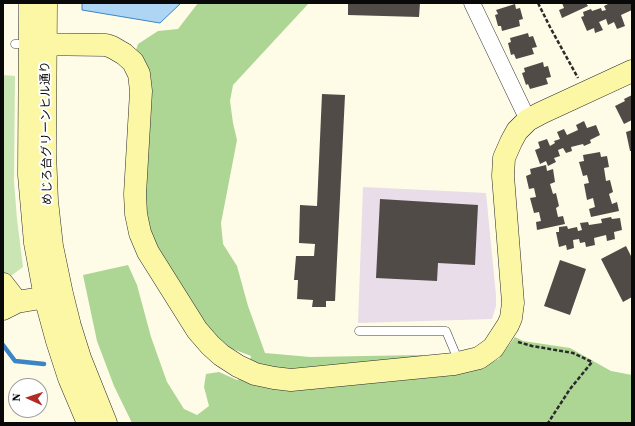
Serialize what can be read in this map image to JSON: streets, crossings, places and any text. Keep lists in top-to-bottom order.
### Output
{
  "streets": {
    "street": ["めじろ台グリーンヒル通り"]
  },
  "north": "left"
}
